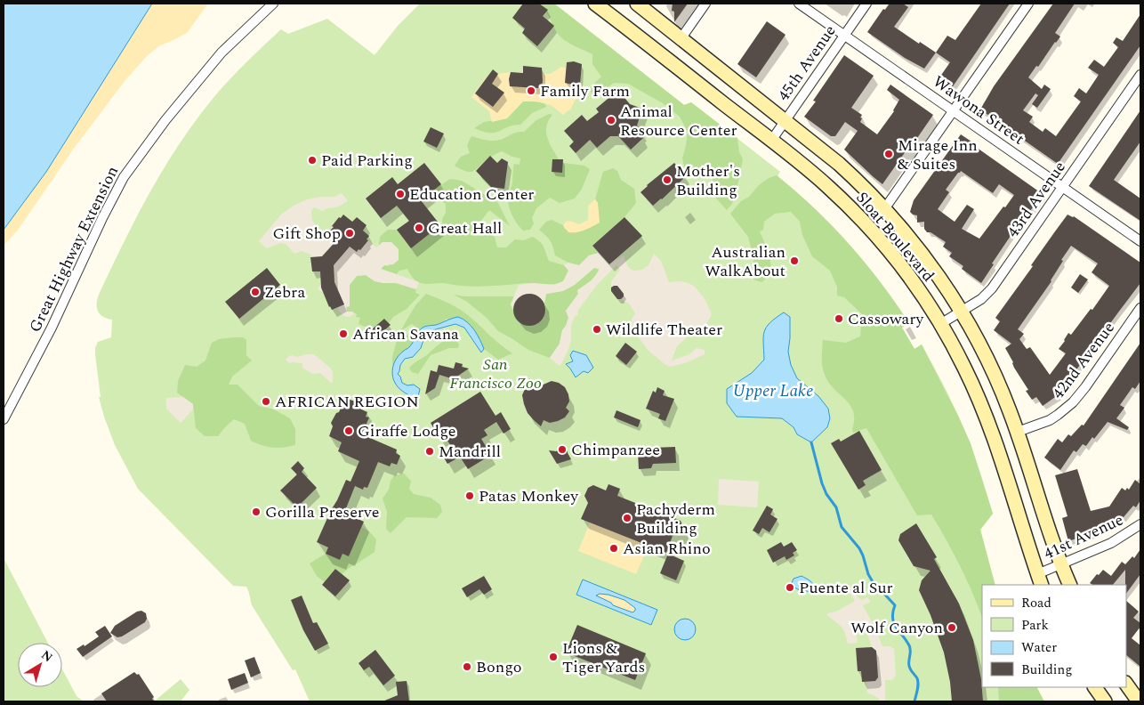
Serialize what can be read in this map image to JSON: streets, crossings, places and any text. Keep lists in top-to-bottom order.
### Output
{
  "streets": {
    "street": [
      "45th Avenue",
      "Wawona Street",
      "43rd Avenue",
      "Sloat Boulevard",
      "Great Highway Extension",
      "42nd Avenue",
      "41st Avenue"
    ]
  },
  "crossings": [
    ["45th Avenue", "Wawona Street"],
    ["45th Avenue", "Sloat Boulevard"],
    ["Wawona Street", "43rd Avenue"],
    ["43rd Avenue", "Sloat Boulevard"],
    ["Sloat Boulevard", "42nd Avenue"],
    ["Sloat Boulevard", "41st Avenue"]
  ],
  "water": ["Upper Lake"],
  "parks": ["San Francisco Zoo"],
  "places": [
    "Family Farm",
    "Animal Resource Center",
    "Mirage Inn & Suites",
    "Paid Parking",
    "Mother's Building",
    "Education Center",
    "Great Hall",
    "Gift Shop",
    "Australian WalkAbout",
    "Zebra",
    "Cassowary",
    "Wildlife Theater",
    "African Savana",
    "AFRICAN REGION",
    "Giraffe Lodge",
    "Chimpanzee",
    "Mandrill",
    "Patas Monkey",
    "Gorilla Preserve",
    "Pachyderm Building",
    "Asian Rhino",
    "Puente al Sur",
    "Wolf Canyon",
    "Lions & Tiger Yards",
    "Bongo"
  ],
  "legend": [
    "Road",
    "Park",
    "Water",
    "Building"
  ],
  "north": "top right"
}
